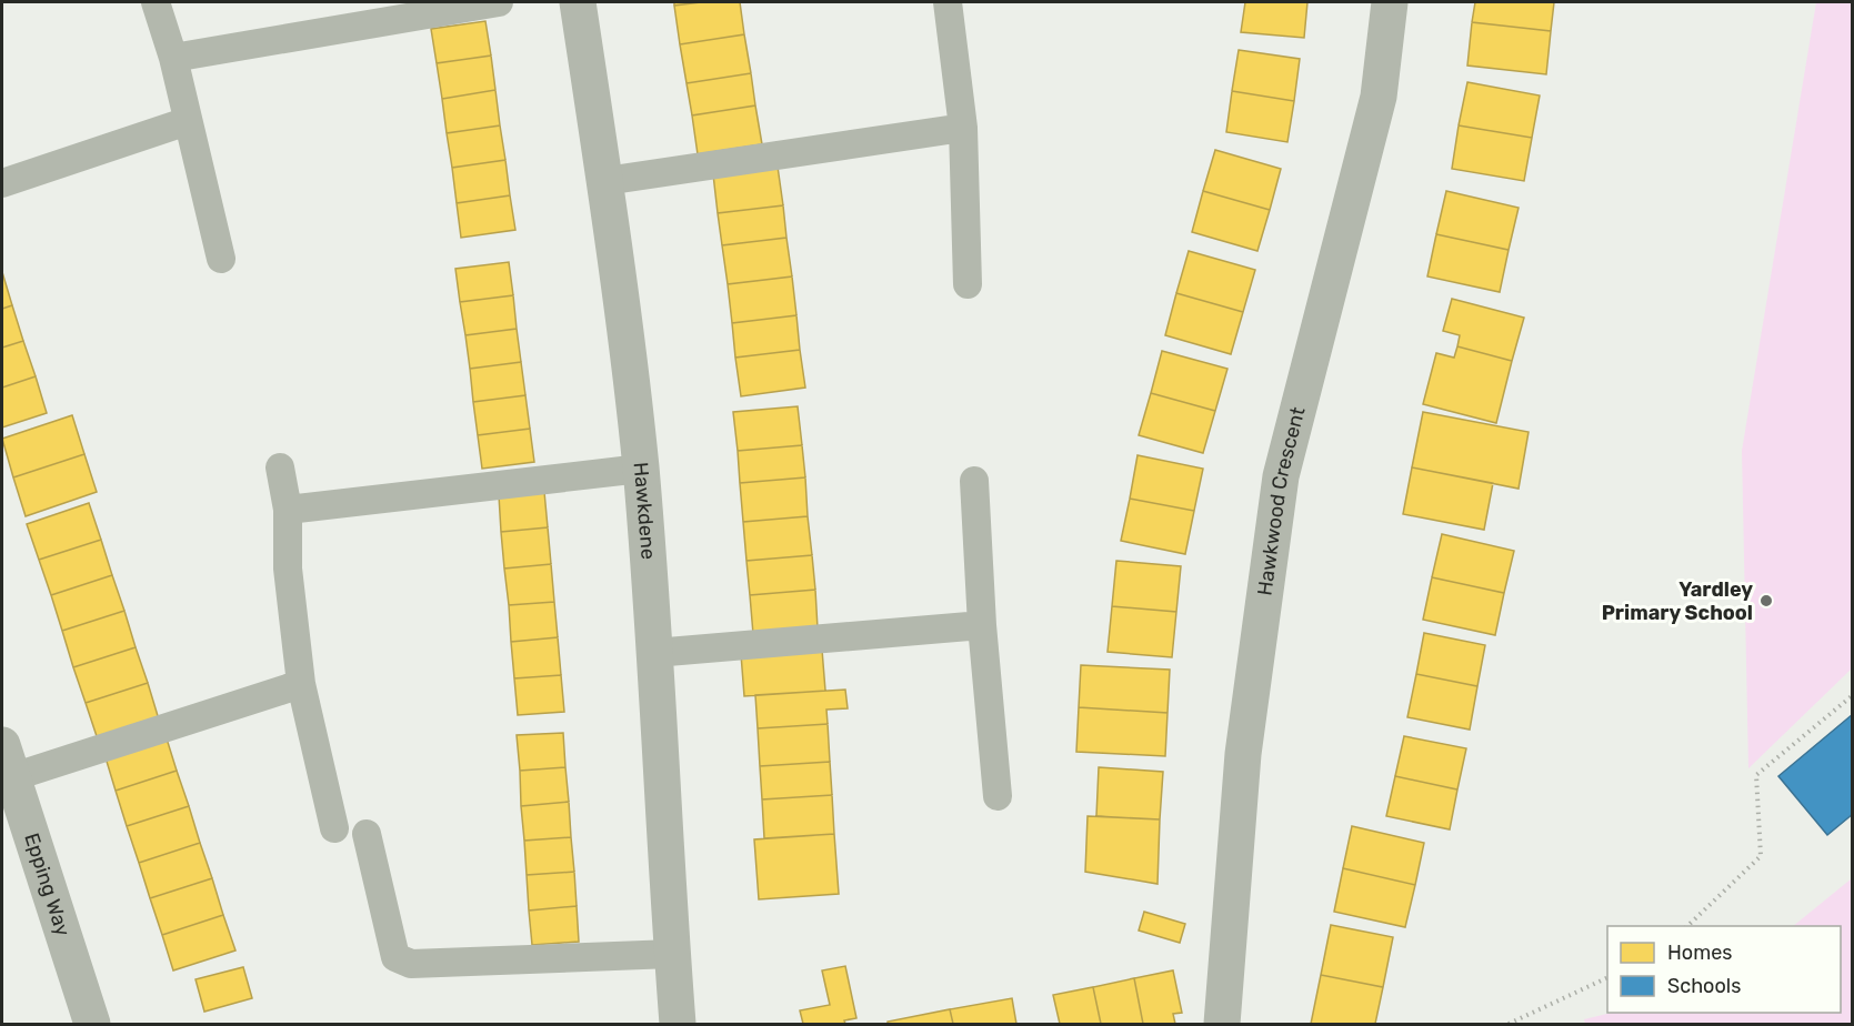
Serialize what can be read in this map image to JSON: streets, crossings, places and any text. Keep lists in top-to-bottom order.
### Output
{
  "streets": {
    "street": ["Hawkwood Crescent", "Hawkdene", "Epping Way"]
  },
  "places": ["Yardley Primary School"],
  "legend": ["Homes", "Schools"]
}
